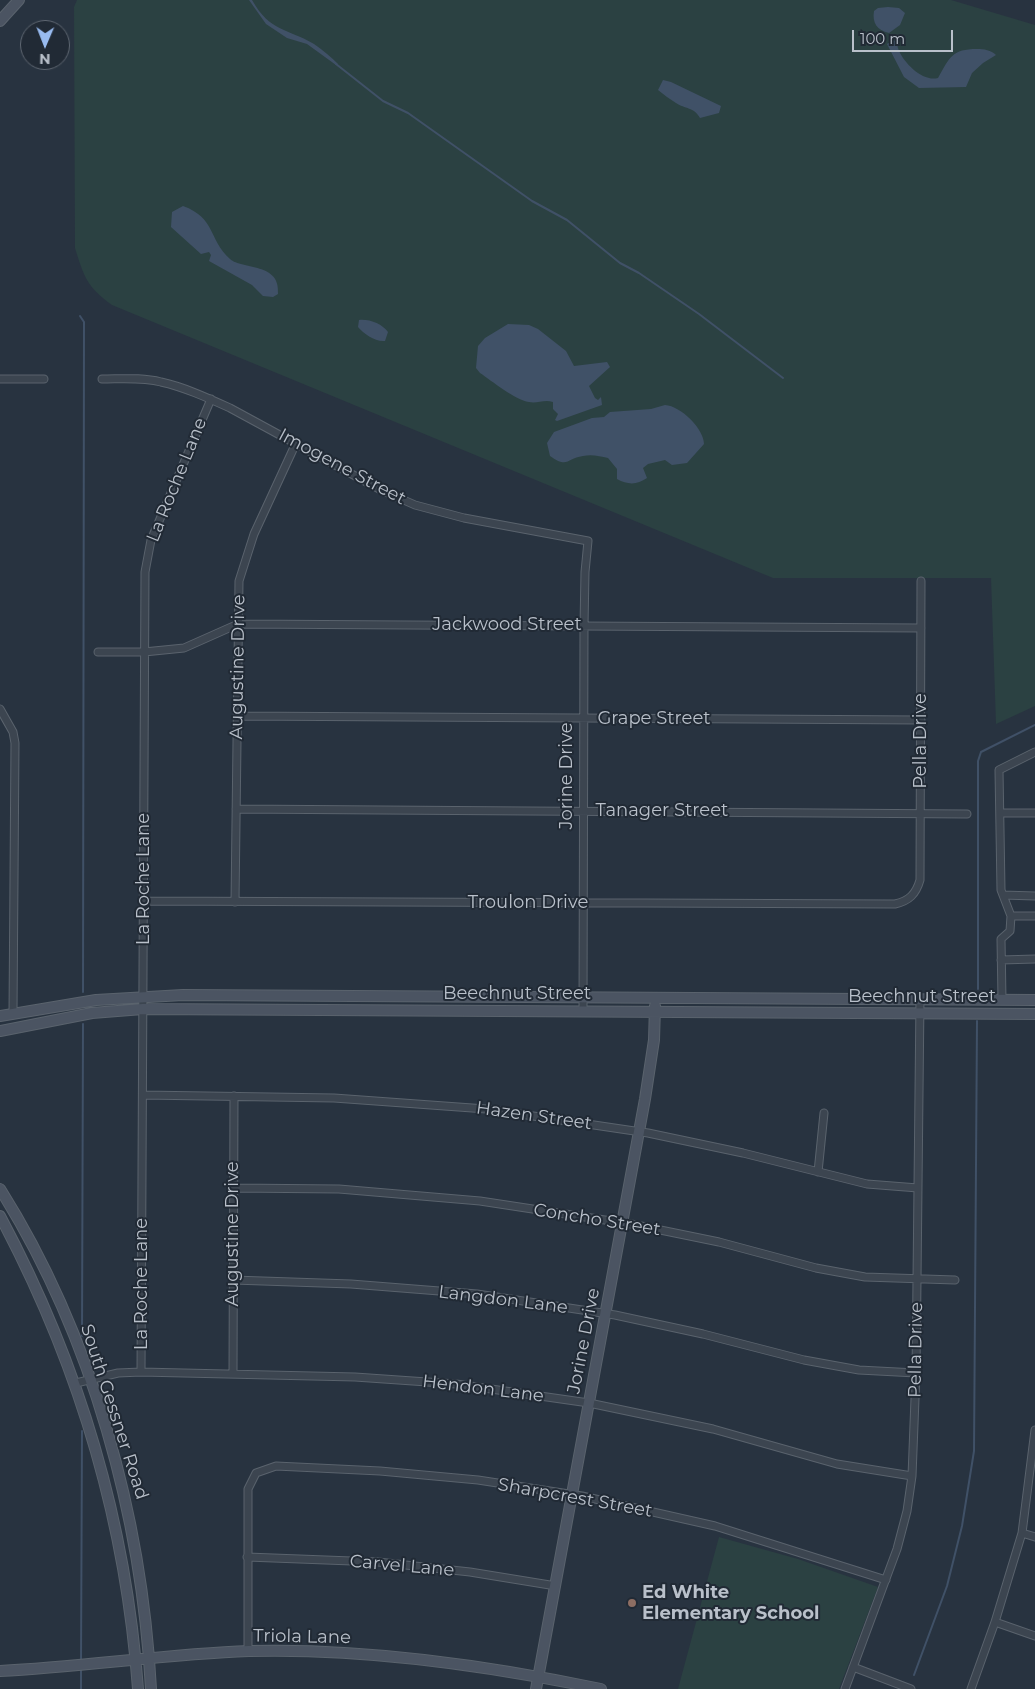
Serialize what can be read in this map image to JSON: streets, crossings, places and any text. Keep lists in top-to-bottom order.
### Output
{
  "streets": {
    "main road": [
      "Jorine Drive",
      "Beechnut Street",
      "South Gessner Road",
      "Triola Lane"
    ],
    "street": [
      "Imogene Street",
      "La Roche Lane",
      "Jackwood Street",
      "Augustine Drive",
      "Grape Street",
      "Pella Drive",
      "Tanager Street",
      "Troulon Drive",
      "Hazen Street",
      "Concho Street",
      "Langdon Lane",
      "Hendon Lane",
      "Sharpcrest Street",
      "Carvel Lane"
    ]
  },
  "crossings": [
    ["Imogene Street", "La Roche Lane"],
    ["Imogene Street", "Augustine Drive"],
    ["Imogene Street", "Jorine Drive"],
    ["La Roche Lane", "Jackwood Street"],
    ["La Roche Lane", "Troulon Drive"],
    ["La Roche Lane", "Beechnut Street"],
    ["La Roche Lane", "Hazen Street"],
    ["La Roche Lane", "Hendon Lane"],
    ["Jackwood Street", "Augustine Drive"],
    ["Jackwood Street", "Pella Drive"],
    ["Jackwood Street", "Jorine Drive"],
    ["Augustine Drive", "Grape Street"],
    ["Augustine Drive", "Tanager Street"],
    ["Augustine Drive", "Troulon Drive"],
    ["Augustine Drive", "Hazen Street"],
    ["Augustine Drive", "Concho Street"],
    ["Augustine Drive", "Langdon Lane"],
    ["Augustine Drive", "Hendon Lane"],
    ["Grape Street", "Pella Drive"],
    ["Grape Street", "Jorine Drive"],
    ["Pella Drive", "Tanager Street"],
    ["Pella Drive", "Troulon Drive"],
    ["Pella Drive", "Beechnut Street"],
    ["Pella Drive", "Hazen Street"],
    ["Pella Drive", "Concho Street"],
    ["Pella Drive", "Langdon Lane"],
    ["Pella Drive", "Hendon Lane"],
    ["Pella Drive", "Sharpcrest Street"],
    ["Jorine Drive", "Tanager Street"],
    ["Jorine Drive", "Troulon Drive"],
    ["Jorine Drive", "Beechnut Street"],
    ["Jorine Drive", "Hazen Street"],
    ["Jorine Drive", "Concho Street"],
    ["Jorine Drive", "Langdon Lane"],
    ["Jorine Drive", "Hendon Lane"],
    ["Jorine Drive", "Sharpcrest Street"],
    ["Jorine Drive", "Carvel Lane"],
    ["Jorine Drive", "Triola Lane"],
    ["Hendon Lane", "South Gessner Road"],
    ["South Gessner Road", "Triola Lane"],
    ["Sharpcrest Street", "Carvel Lane"]
  ],
  "places": ["Ed White Elementary School"],
  "scale_bar": "100 m",
  "north": "bottom"
}
